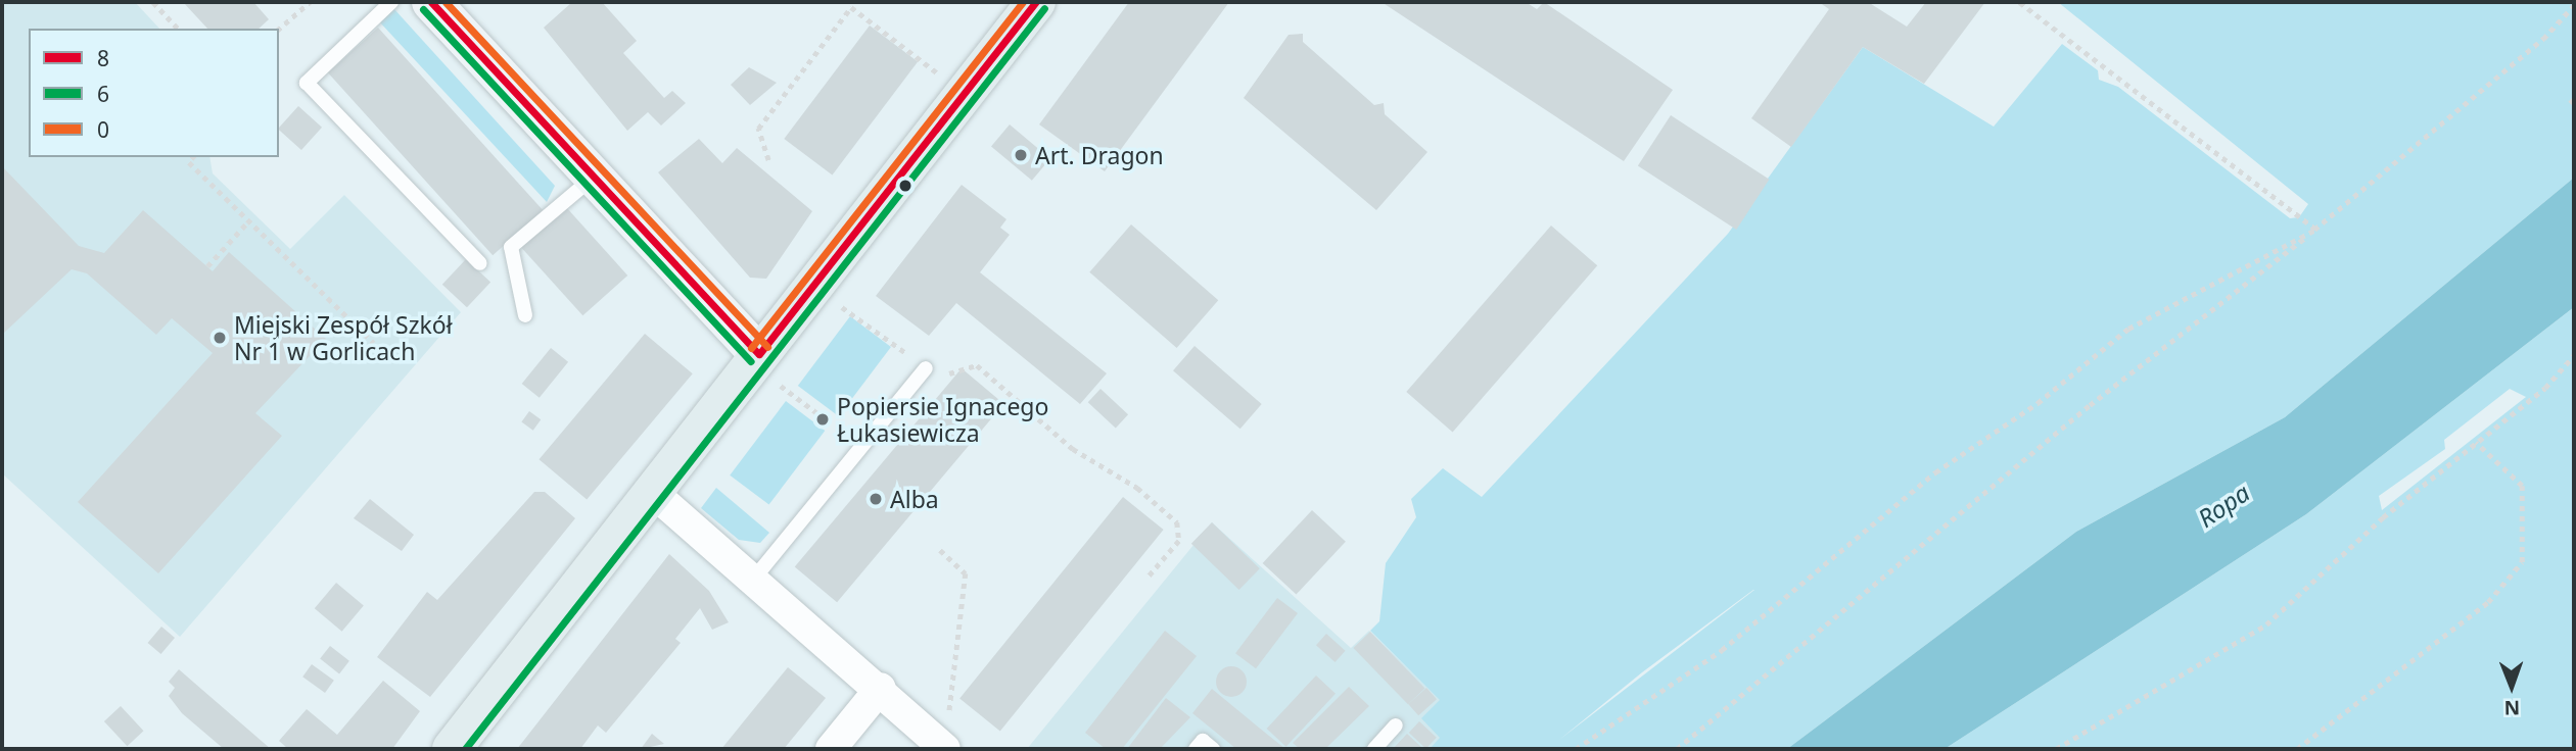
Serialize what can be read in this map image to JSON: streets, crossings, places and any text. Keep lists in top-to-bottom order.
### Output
{
  "water": ["Ropa"],
  "places": [
    "Art. Dragon",
    "Miejski Zespół Szkół Nr 1 w Gorlicach",
    "Popiersie Ignacego Łukasiewicza",
    "Alba"
  ],
  "lines": ["transit line 8", "transit line 0", "transit line 6"],
  "legend": ["8", "6", "0"],
  "north": "bottom"
}
